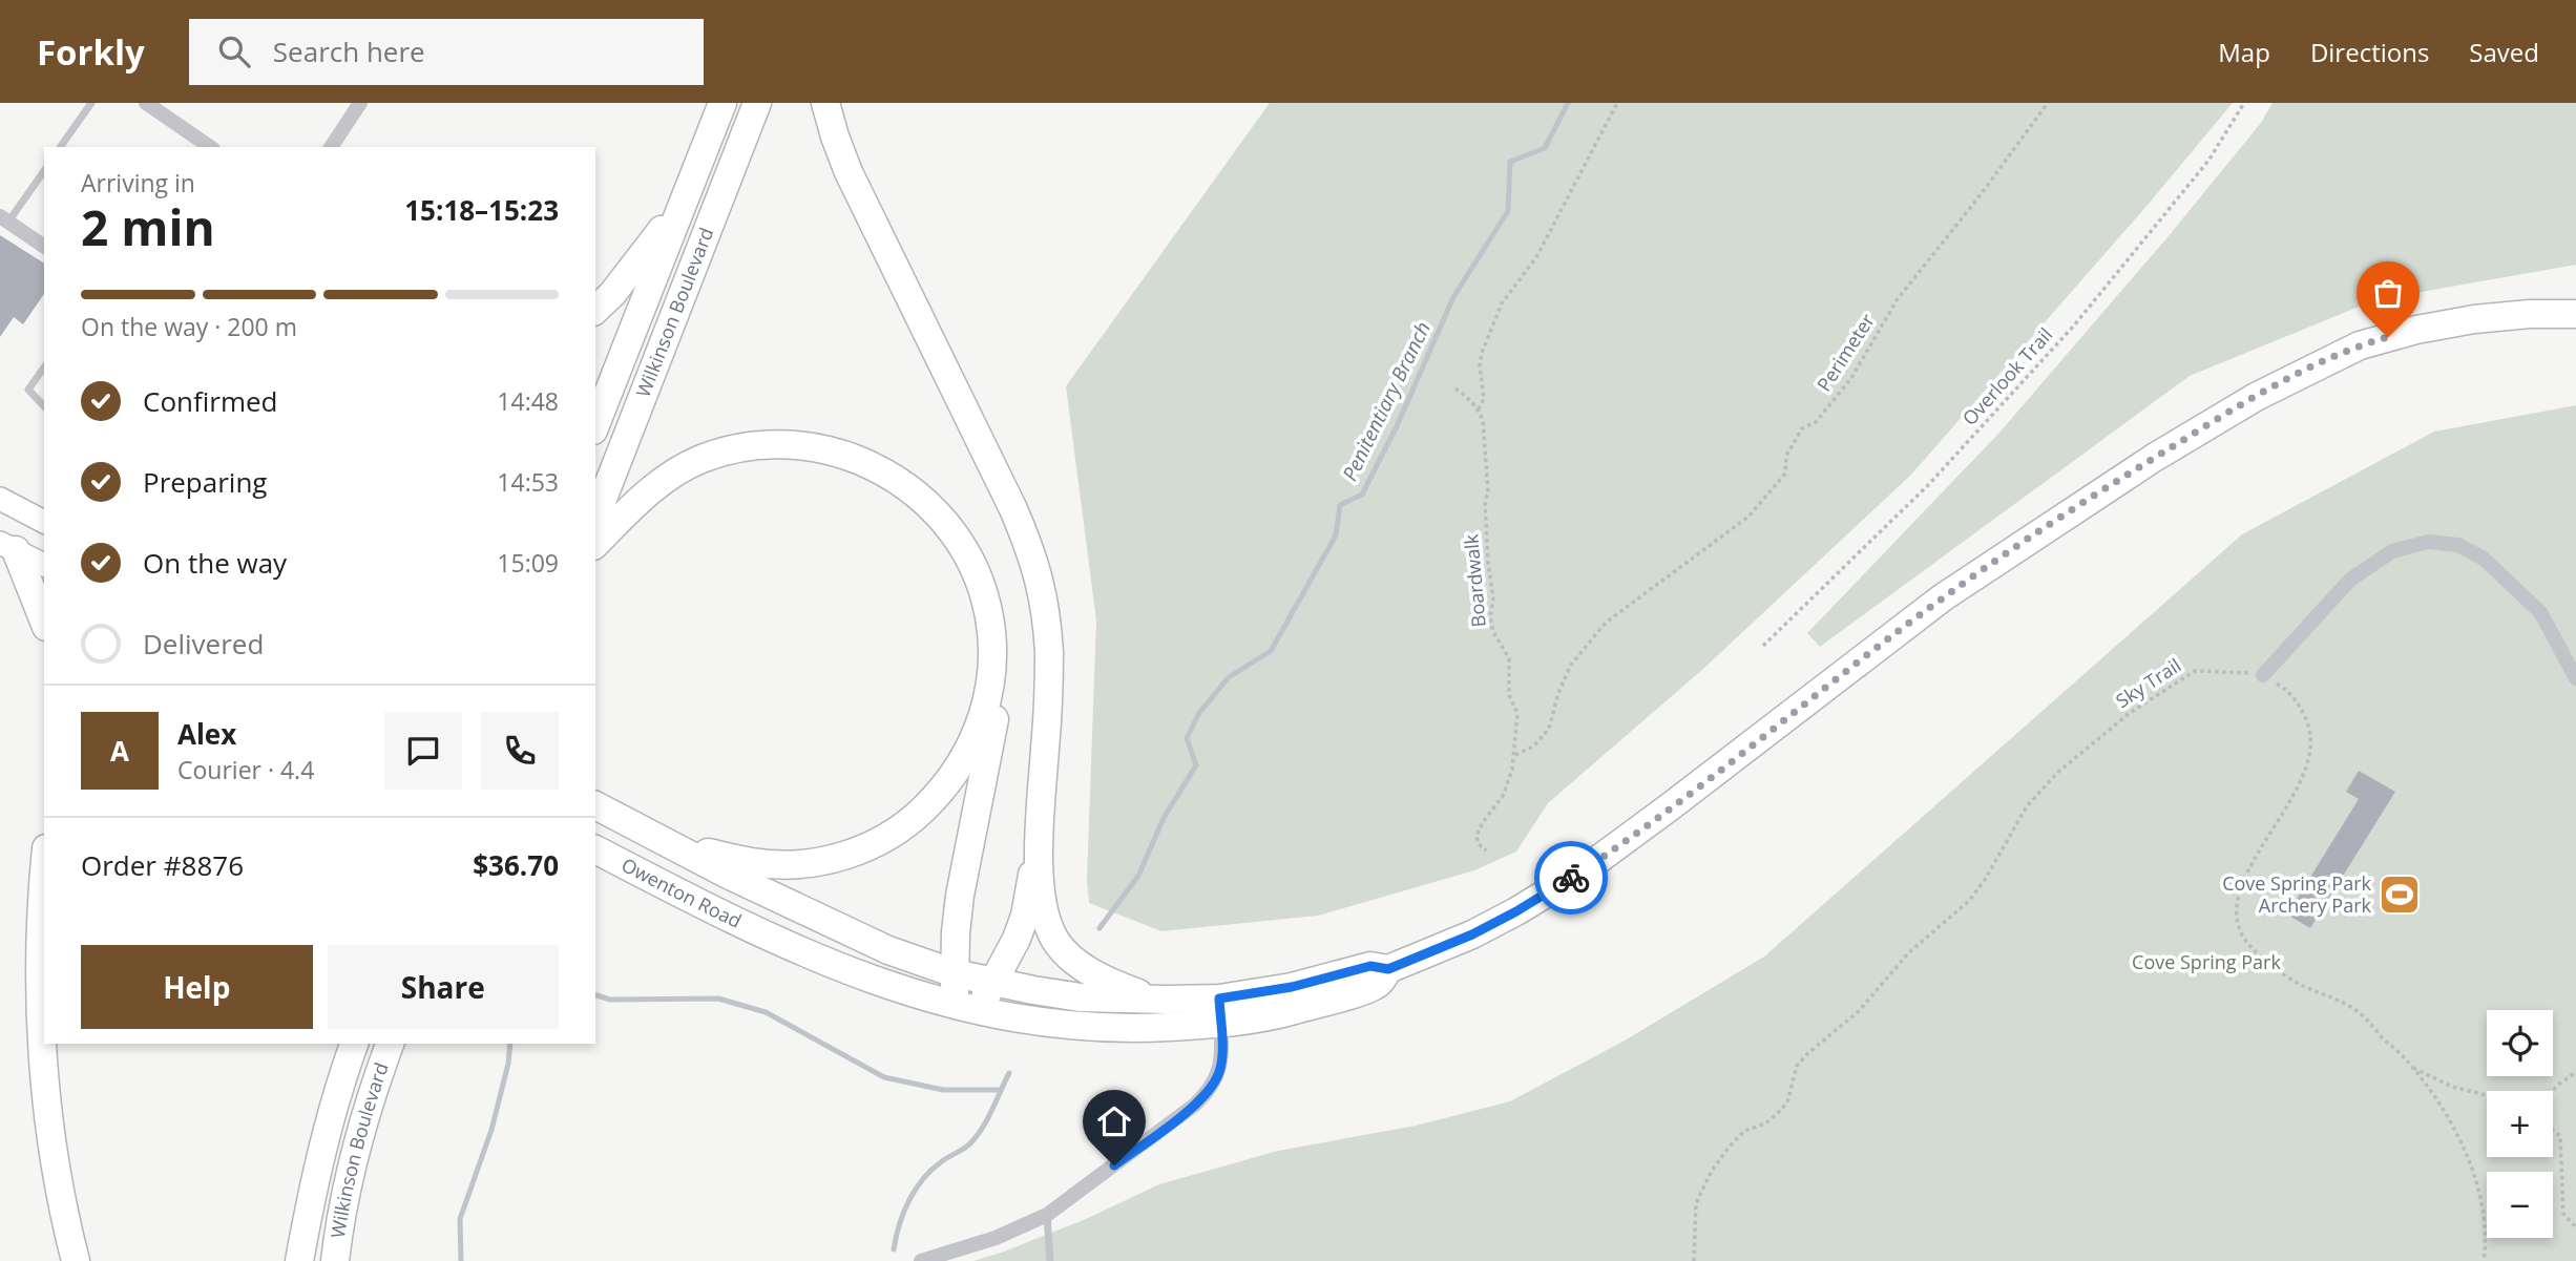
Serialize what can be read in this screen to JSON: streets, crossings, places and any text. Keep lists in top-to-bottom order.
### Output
{
  "streets": {
    "highway": ["Wilkinson Boulevard", "Owenton Road"],
    "path": [
      "Perimeter",
      "Overlook Trail",
      "Boardwalk",
      "Sky Trail"
    ]
  },
  "crossings": [
    ["Perimeter", "Boardwalk"]
  ],
  "water": ["Penitentiary Branch"],
  "parks": ["Cove Spring Park"],
  "places": {
    "sports": ["Cove Spring Park Archery Park"]
  },
  "page": {
    "header": "Forkly",
    "search": "Search here",
    "nav": ["Map", "Directions", "Saved"],
    "heading": ["2 min", "Arriving in", "15:18–15:23"],
    "panel": [
      "Alex",
      "Courier · 4.4",
      "Order #8876",
      "$36.70"
    ],
    "bar": "On the way · 200 m",
    "list": [
      ["Confirmed", "14:48"],
      ["Preparing", "14:53"],
      ["On the way", "15:09"],
      "Delivered"
    ],
    "round": "A",
    "buttons": ["Help", "Share"],
    "map_buttons": ["+", "−"]
  }
}
